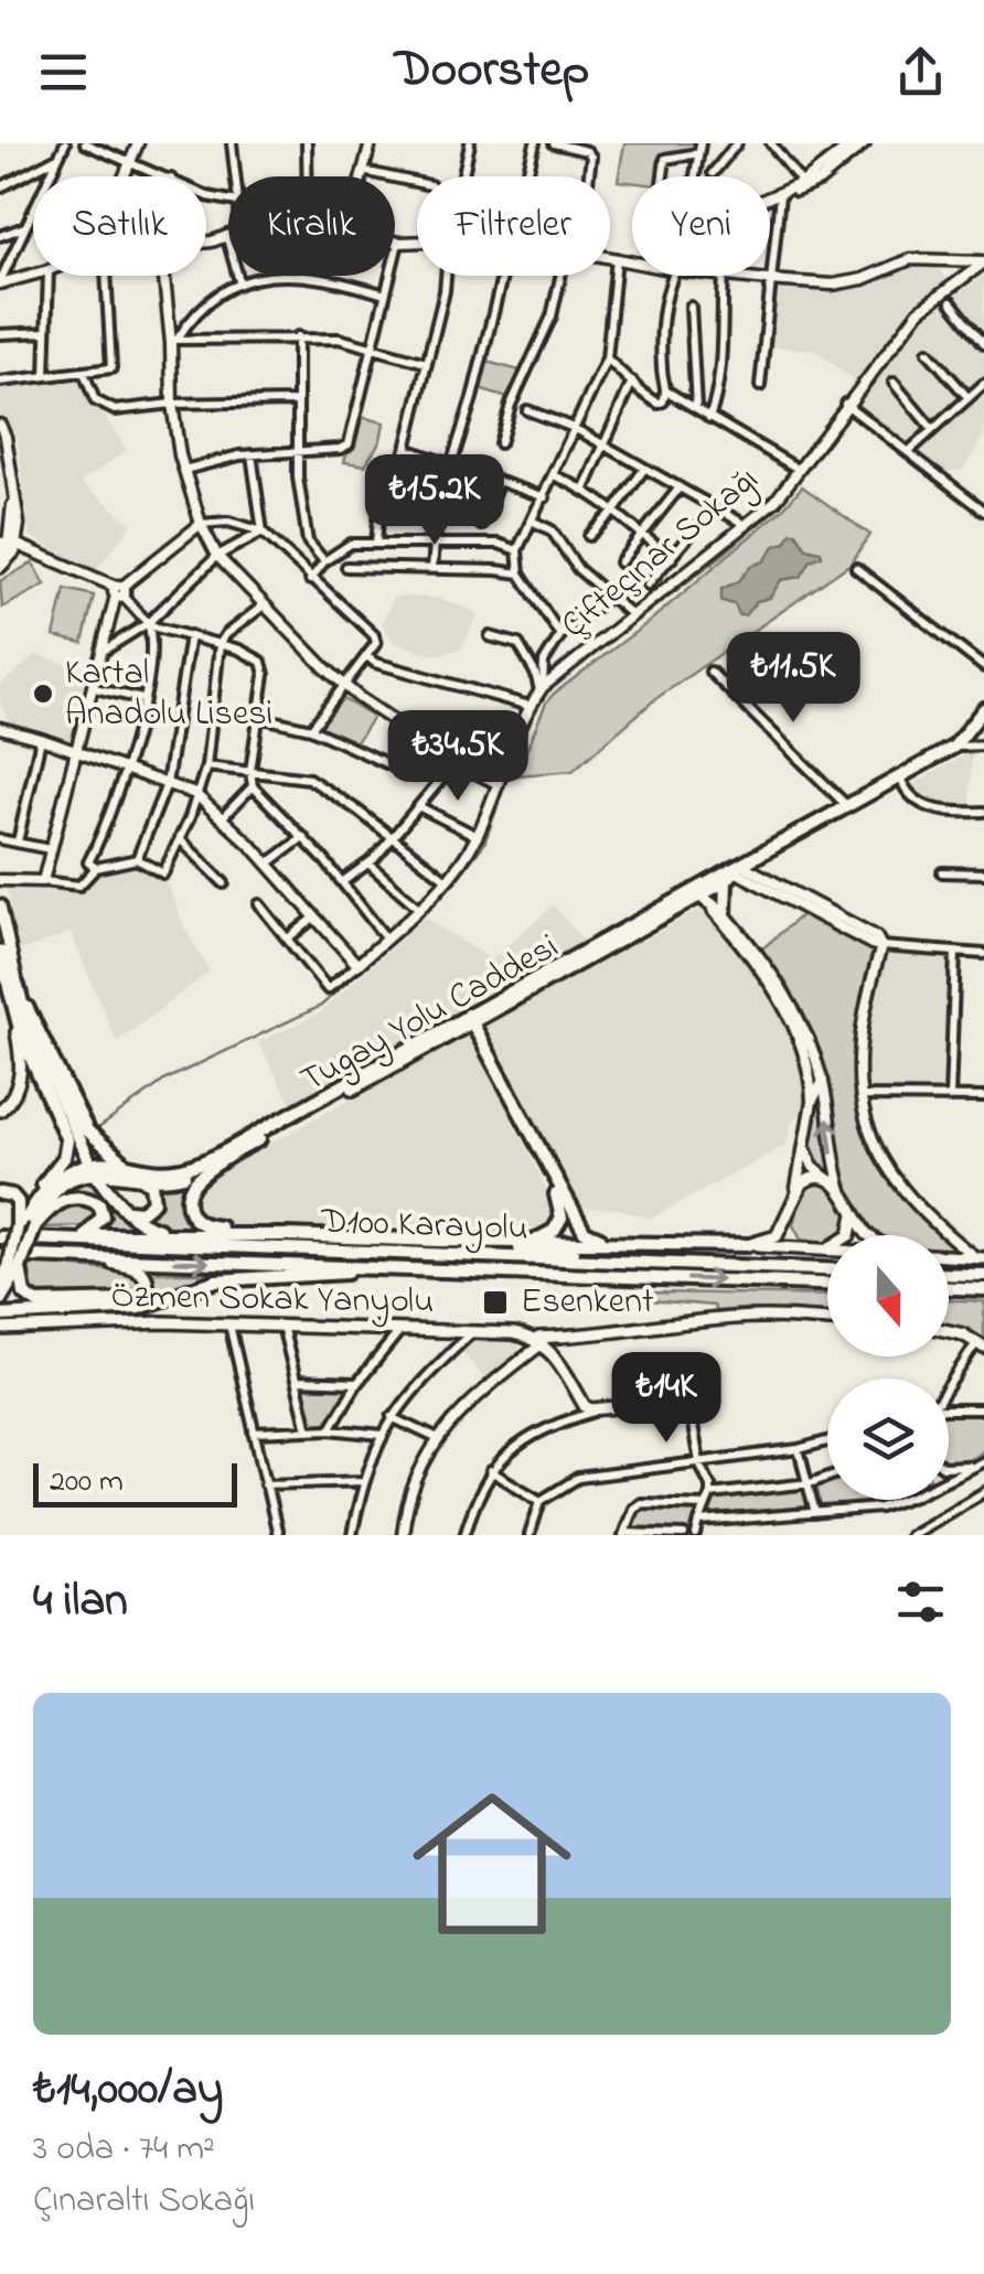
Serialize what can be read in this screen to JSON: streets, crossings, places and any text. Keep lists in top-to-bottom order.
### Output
{
  "streets": {
    "main road": ["Tugay Yolu Caddesi", "D100 Karayolu", "Özmen Sokak Yanyolu"],
    "street": ["Çifteçınar Sokağı"]
  },
  "places": {
    "other": ["Kartal Anadolu Lisesi"],
    "transit": ["Esenkent"]
  },
  "scale_bar": "200 m",
  "north": "bottom",
  "page": {
    "header": "Doorstep",
    "chip": [
      "Satılık",
      "Kiralık",
      "Filtreler",
      "Yeni"
    ],
    "price": [
      "₺15.2K",
      "₺11.5K",
      "₺34.5K",
      "₺14K"
    ],
    "scale": "200 m",
    "heading": "4 ilan",
    "list": [
      {
        "name": "₺14,000/ay",
        "note": "3 oda · 74 m² · Çınaraltı Sokağı"
      }
    ]
  }
}
